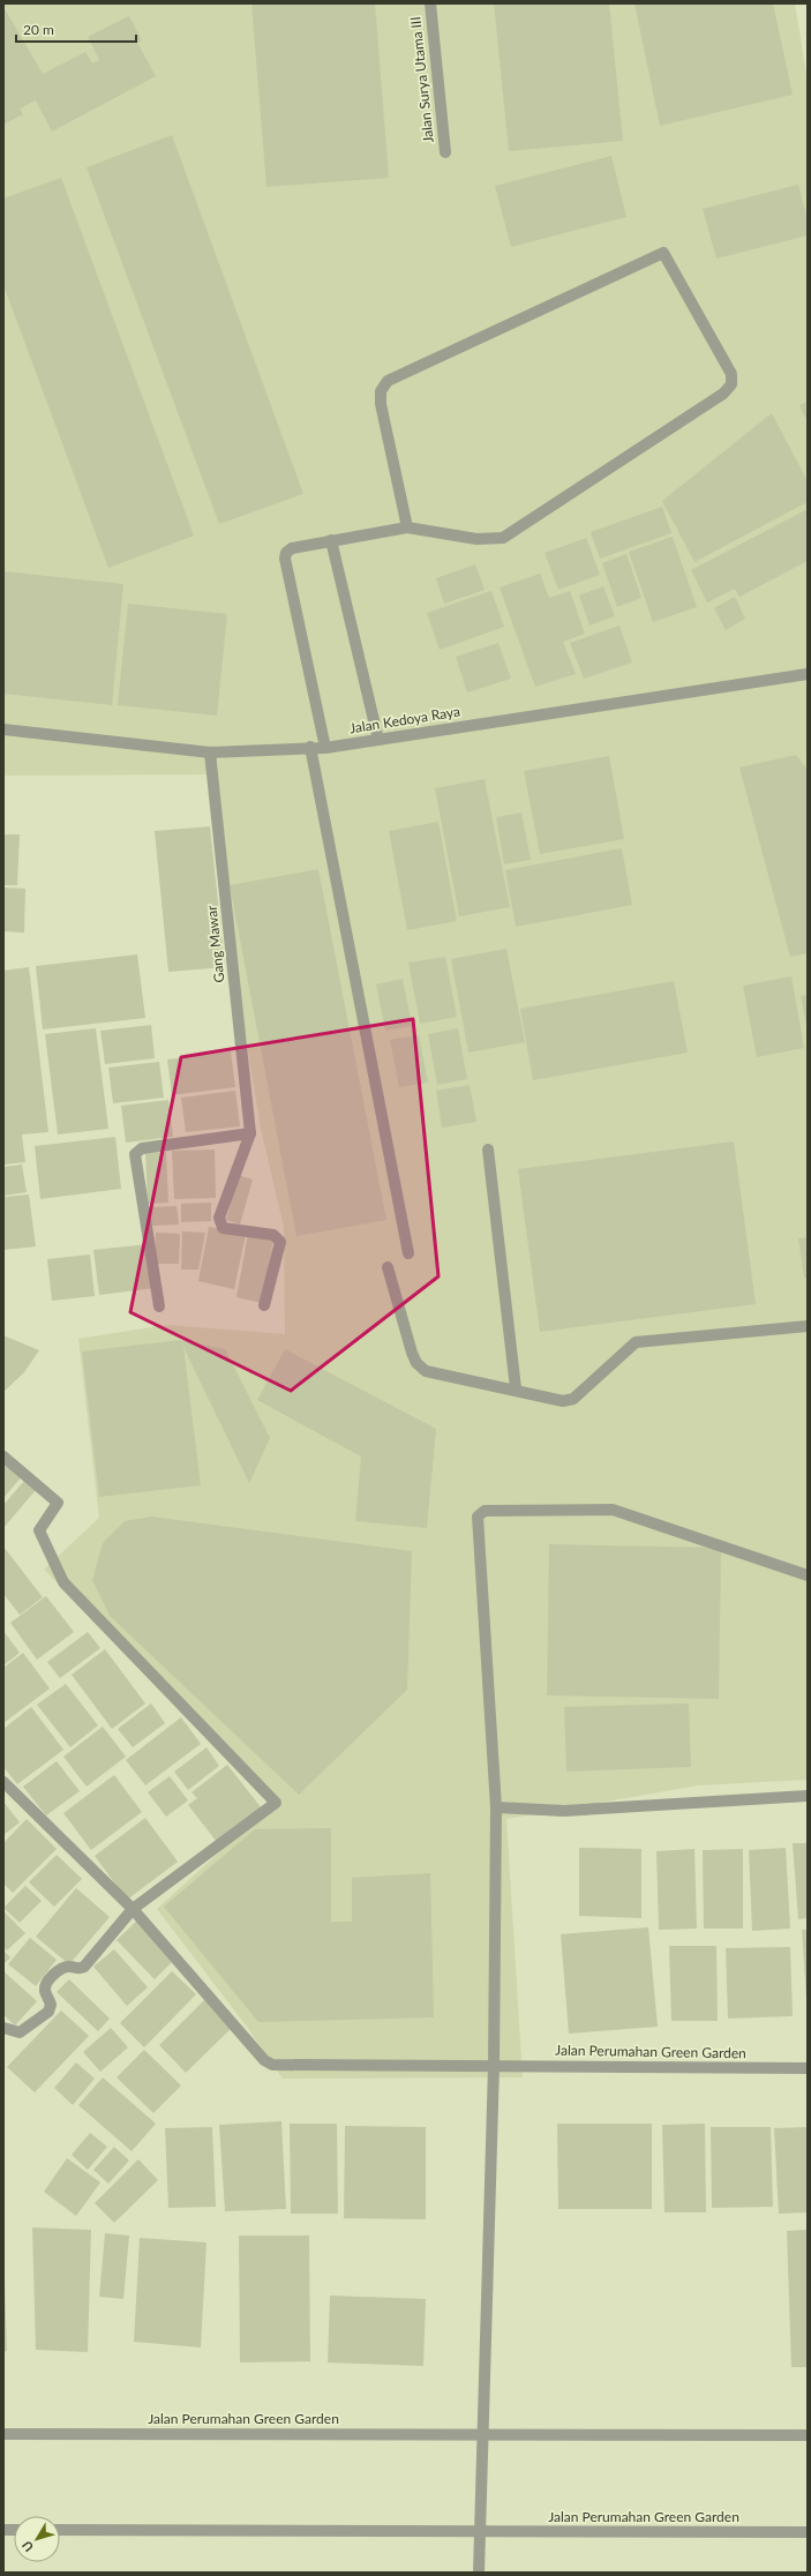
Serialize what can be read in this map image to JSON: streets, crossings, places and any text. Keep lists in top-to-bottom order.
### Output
{
  "streets": {
    "street": [
      "Jalan Surya Utama III",
      "Jalan Kedoya Raya",
      "Gang Mawar",
      "Jalan Perumahan Green Garden"
    ]
  },
  "crossings": [
    ["Jalan Kedoya Raya", "Gang Mawar"]
  ],
  "scale_bar": "20 m",
  "north": "bottom left"
}
